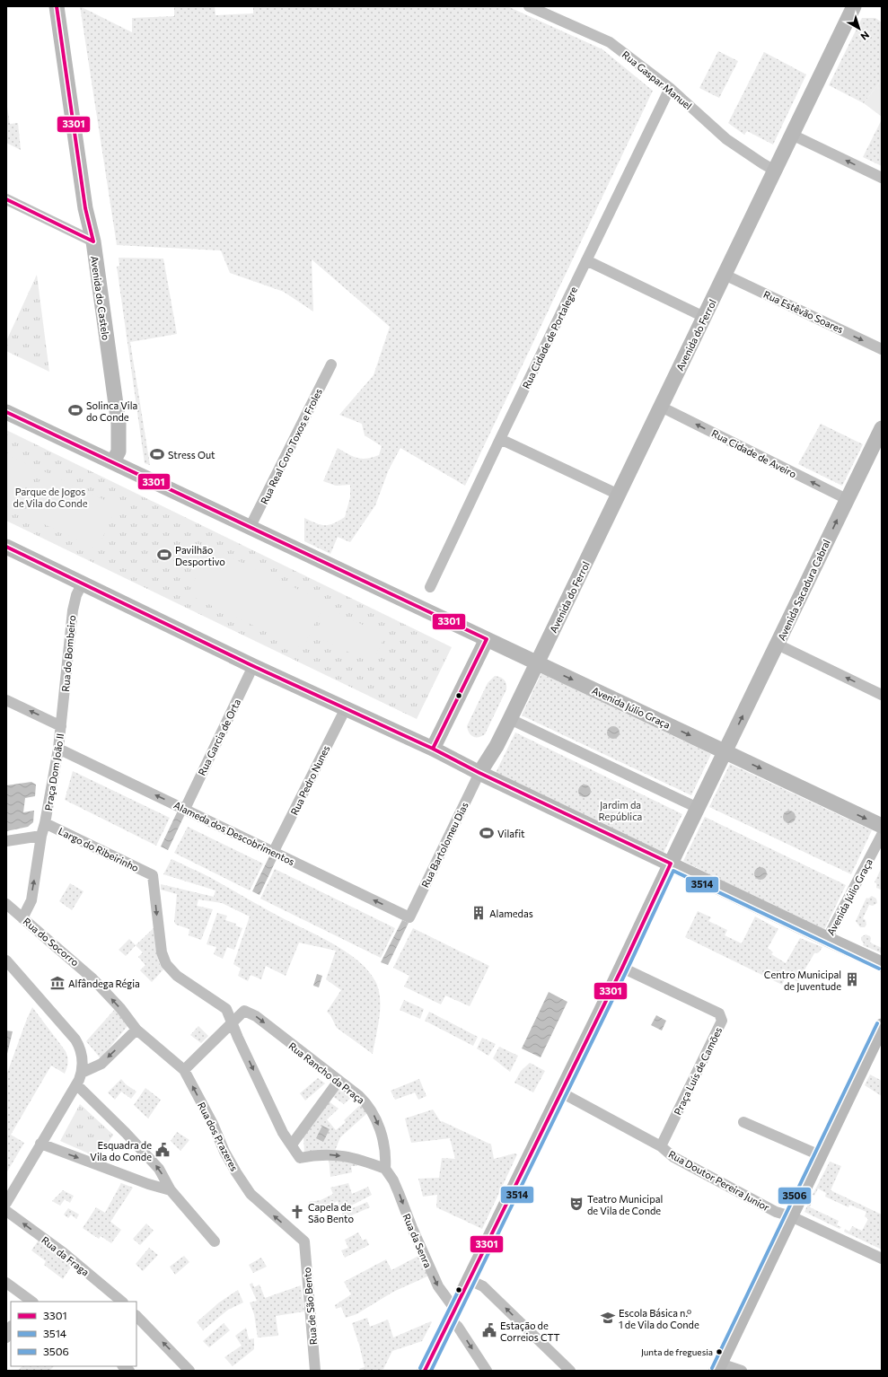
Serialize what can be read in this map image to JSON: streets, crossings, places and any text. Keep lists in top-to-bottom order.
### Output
{
  "streets": {
    "street": [
      "Rua Gaspar Manuel",
      "Avenida do Castelo",
      "Rua Estêvão Soares",
      "Avenida do Ferrol",
      "Rua Cidade de Portalegre",
      "Rua Real Coro Toxos e Froles",
      "Rua Cidade de Aveiro",
      "Avenida Sacadura Cabral",
      "Rua do Bombeiro",
      "Avenida Júlio Graça",
      "Rua Garcia de Orta",
      "Praça Dom João II",
      "Rua Pedro Nunes",
      "Alameda dos Descobrimentos",
      "Rua Bartolomeu Dias",
      "Largo do Ribeirinho",
      "Rua do Socorro",
      "Praça Luís de Camões",
      "Rua Rancho da Praça",
      "Rua dos Prazeres",
      "Rua Doutor Pereira Junior",
      "Rua da Senra",
      "Rua da Fraga",
      "Rua de São Bento"
    ]
  },
  "crossings": [
    ["Rua Gaspar Manuel", "Avenida do Ferrol"],
    ["Rua Gaspar Manuel", "Rua Cidade de Portalegre"],
    ["Avenida do Castelo", "Avenida Júlio Graça"],
    ["Rua Estêvão Soares", "Avenida do Ferrol"],
    ["Avenida do Ferrol", "Rua Cidade de Aveiro"],
    ["Avenida do Ferrol", "Avenida Júlio Graça"],
    ["Rua Real Coro Toxos e Froles", "Avenida Júlio Graça"],
    ["Rua Cidade de Aveiro", "Avenida Sacadura Cabral"],
    ["Avenida Sacadura Cabral", "Avenida Júlio Graça"],
    ["Rua do Bombeiro", "Avenida Júlio Graça"],
    ["Rua do Bombeiro", "Praça Dom João II"],
    ["Avenida Júlio Graça", "Rua Garcia de Orta"],
    ["Avenida Júlio Graça", "Rua Pedro Nunes"],
    ["Avenida Júlio Graça", "Rua Bartolomeu Dias"],
    ["Rua Garcia de Orta", "Alameda dos Descobrimentos"],
    ["Praça Dom João II", "Alameda dos Descobrimentos"],
    ["Praça Dom João II", "Largo do Ribeirinho"],
    ["Praça Dom João II", "Rua do Socorro"],
    ["Rua Pedro Nunes", "Alameda dos Descobrimentos"],
    ["Alameda dos Descobrimentos", "Rua Bartolomeu Dias"],
    ["Largo do Ribeirinho", "Rua Rancho da Praça"],
    ["Rua do Socorro", "Rua dos Prazeres"],
    ["Praça Luís de Camões", "Rua Doutor Pereira Junior"],
    ["Rua Rancho da Praça", "Rua da Senra"],
    ["Rua dos Prazeres", "Rua de São Bento"]
  ],
  "one_way": [
    "Rua Estêvão Soares",
    "Rua Cidade de Aveiro",
    "Avenida Sacadura Cabral",
    "Alameda dos Descobrimentos",
    "Largo do Ribeirinho",
    "Rua Rancho da Praça"
  ],
  "parks": ["Parque de Jogos de Vila do Conde", "Jardim da República"],
  "places": {
    "sports": [
      "Solinca Vila do Conde",
      "Stress Out",
      "Pavilhão Desportivo",
      "Vilafit"
    ],
    "building": ["Alamedas", "Centro Municipal de Juventude"],
    "museum": ["Alfândega Régia"],
    "public building": ["Esquadra de Vila do Conde", "Estação de Correios CTT"],
    "theatre": ["Teatro Municipal de Vila de Conde"],
    "church": ["Capela de São Bento"],
    "school or university": ["Escola Básica n.º 1 de Vila do Conde"],
    "other": ["Junta de freguesia"]
  },
  "lines": ["transit line 3301", "transit line 3514", "transit line 3506"],
  "legend": ["3301", "3514", "3506"],
  "north": "bottom right"
}
